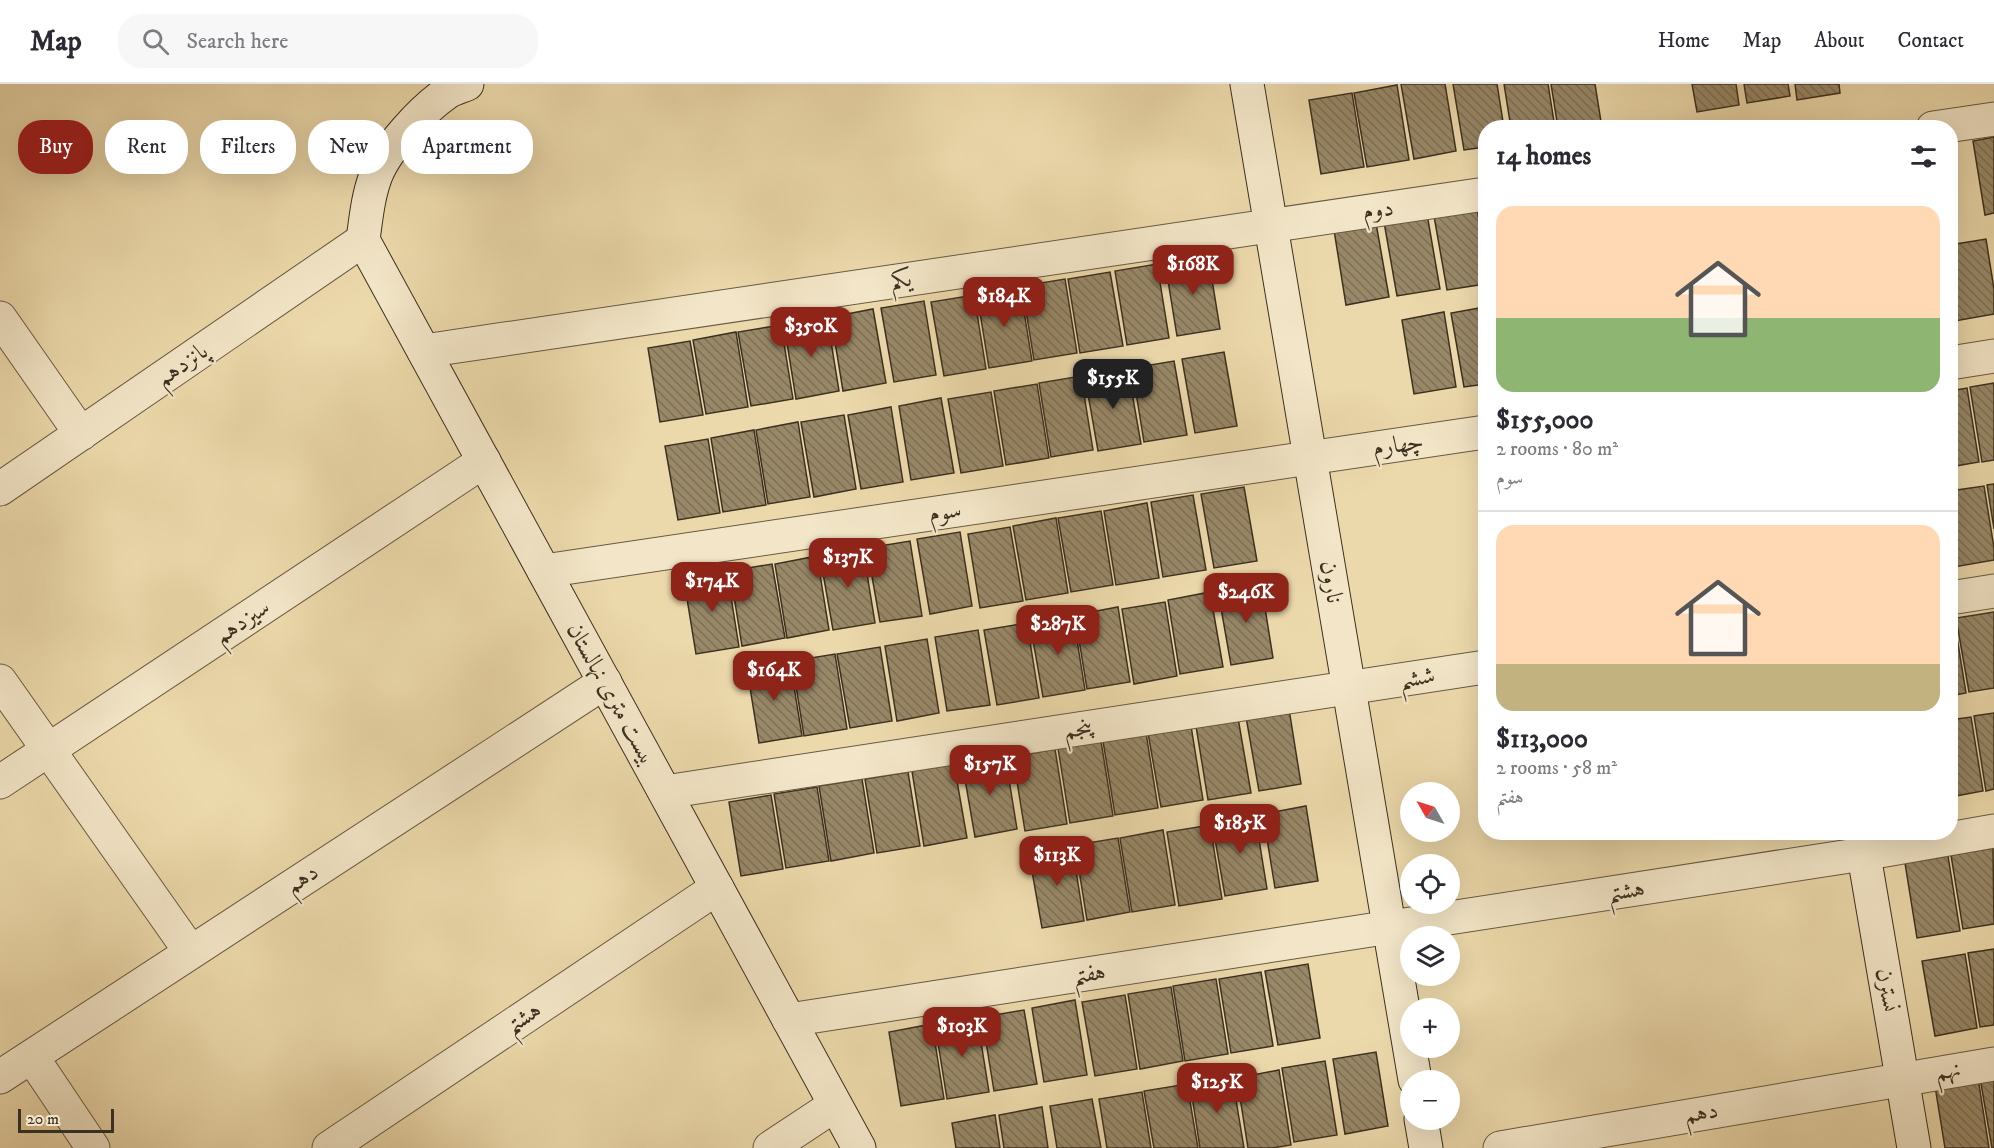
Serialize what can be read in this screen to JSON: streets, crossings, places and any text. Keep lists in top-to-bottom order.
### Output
{
  "streets": {
    "street": [
      "دوم",
      "یکم",
      "پانزدهم",
      "چهارم",
      "سوم",
      "نارون",
      "سیزدهم",
      "ششم",
      "بیست متری نهالستان",
      "پنجم",
      "دهم",
      "هشتم",
      "هفتم",
      "نسترن",
      "نهم"
    ]
  },
  "crossings": [
    ["دوم", "یکم"],
    ["دوم", "نارون"],
    ["یکم", "نارون"],
    ["یکم", "بیست متری نهالستان"],
    ["پانزدهم", "بیست متری نهالستان"],
    ["چهارم", "سوم"],
    ["چهارم", "نارون"],
    ["سوم", "نارون"],
    ["سوم", "بیست متری نهالستان"],
    ["نارون", "ششم"],
    ["نارون", "پنجم"],
    ["نارون", "هشتم"],
    ["نارون", "هفتم"],
    ["سیزدهم", "بیست متری نهالستان"],
    ["ششم", "پنجم"],
    ["بیست متری نهالستان", "پنجم"],
    ["بیست متری نهالستان", "دهم"],
    ["بیست متری نهالستان", "هشتم"],
    ["بیست متری نهالستان", "هفتم"],
    ["دهم", "نسترن"],
    ["دهم", "نهم"],
    ["هشتم", "هفتم"],
    ["هشتم", "نسترن"],
    ["نسترن", "نهم"]
  ],
  "scale_bar": "20 m",
  "north": "top left",
  "page": {
    "header": "Map",
    "search": "Search here",
    "nav": [
      "Home",
      "Map",
      "About",
      "Contact"
    ],
    "chip": [
      "Buy",
      "Rent",
      "Filters",
      "New",
      "Apartment"
    ],
    "heading": "14 homes",
    "list": [
      {
        "name": "$155,000",
        "note": "2 rooms · 80 m² · سوم"
      },
      {
        "name": "$113,000",
        "note": "2 rooms · 58 m² · هفتم"
      }
    ],
    "price": [
      "$168K",
      "$184K",
      "$350K",
      "$155K",
      "$137K",
      "$174K",
      "$246K",
      "$287K",
      "$164K",
      "$157K",
      "$185K",
      "$113K",
      "$103K",
      "$125K"
    ],
    "map_buttons": ["+", "−"],
    "scale": "20 m"
  }
}
